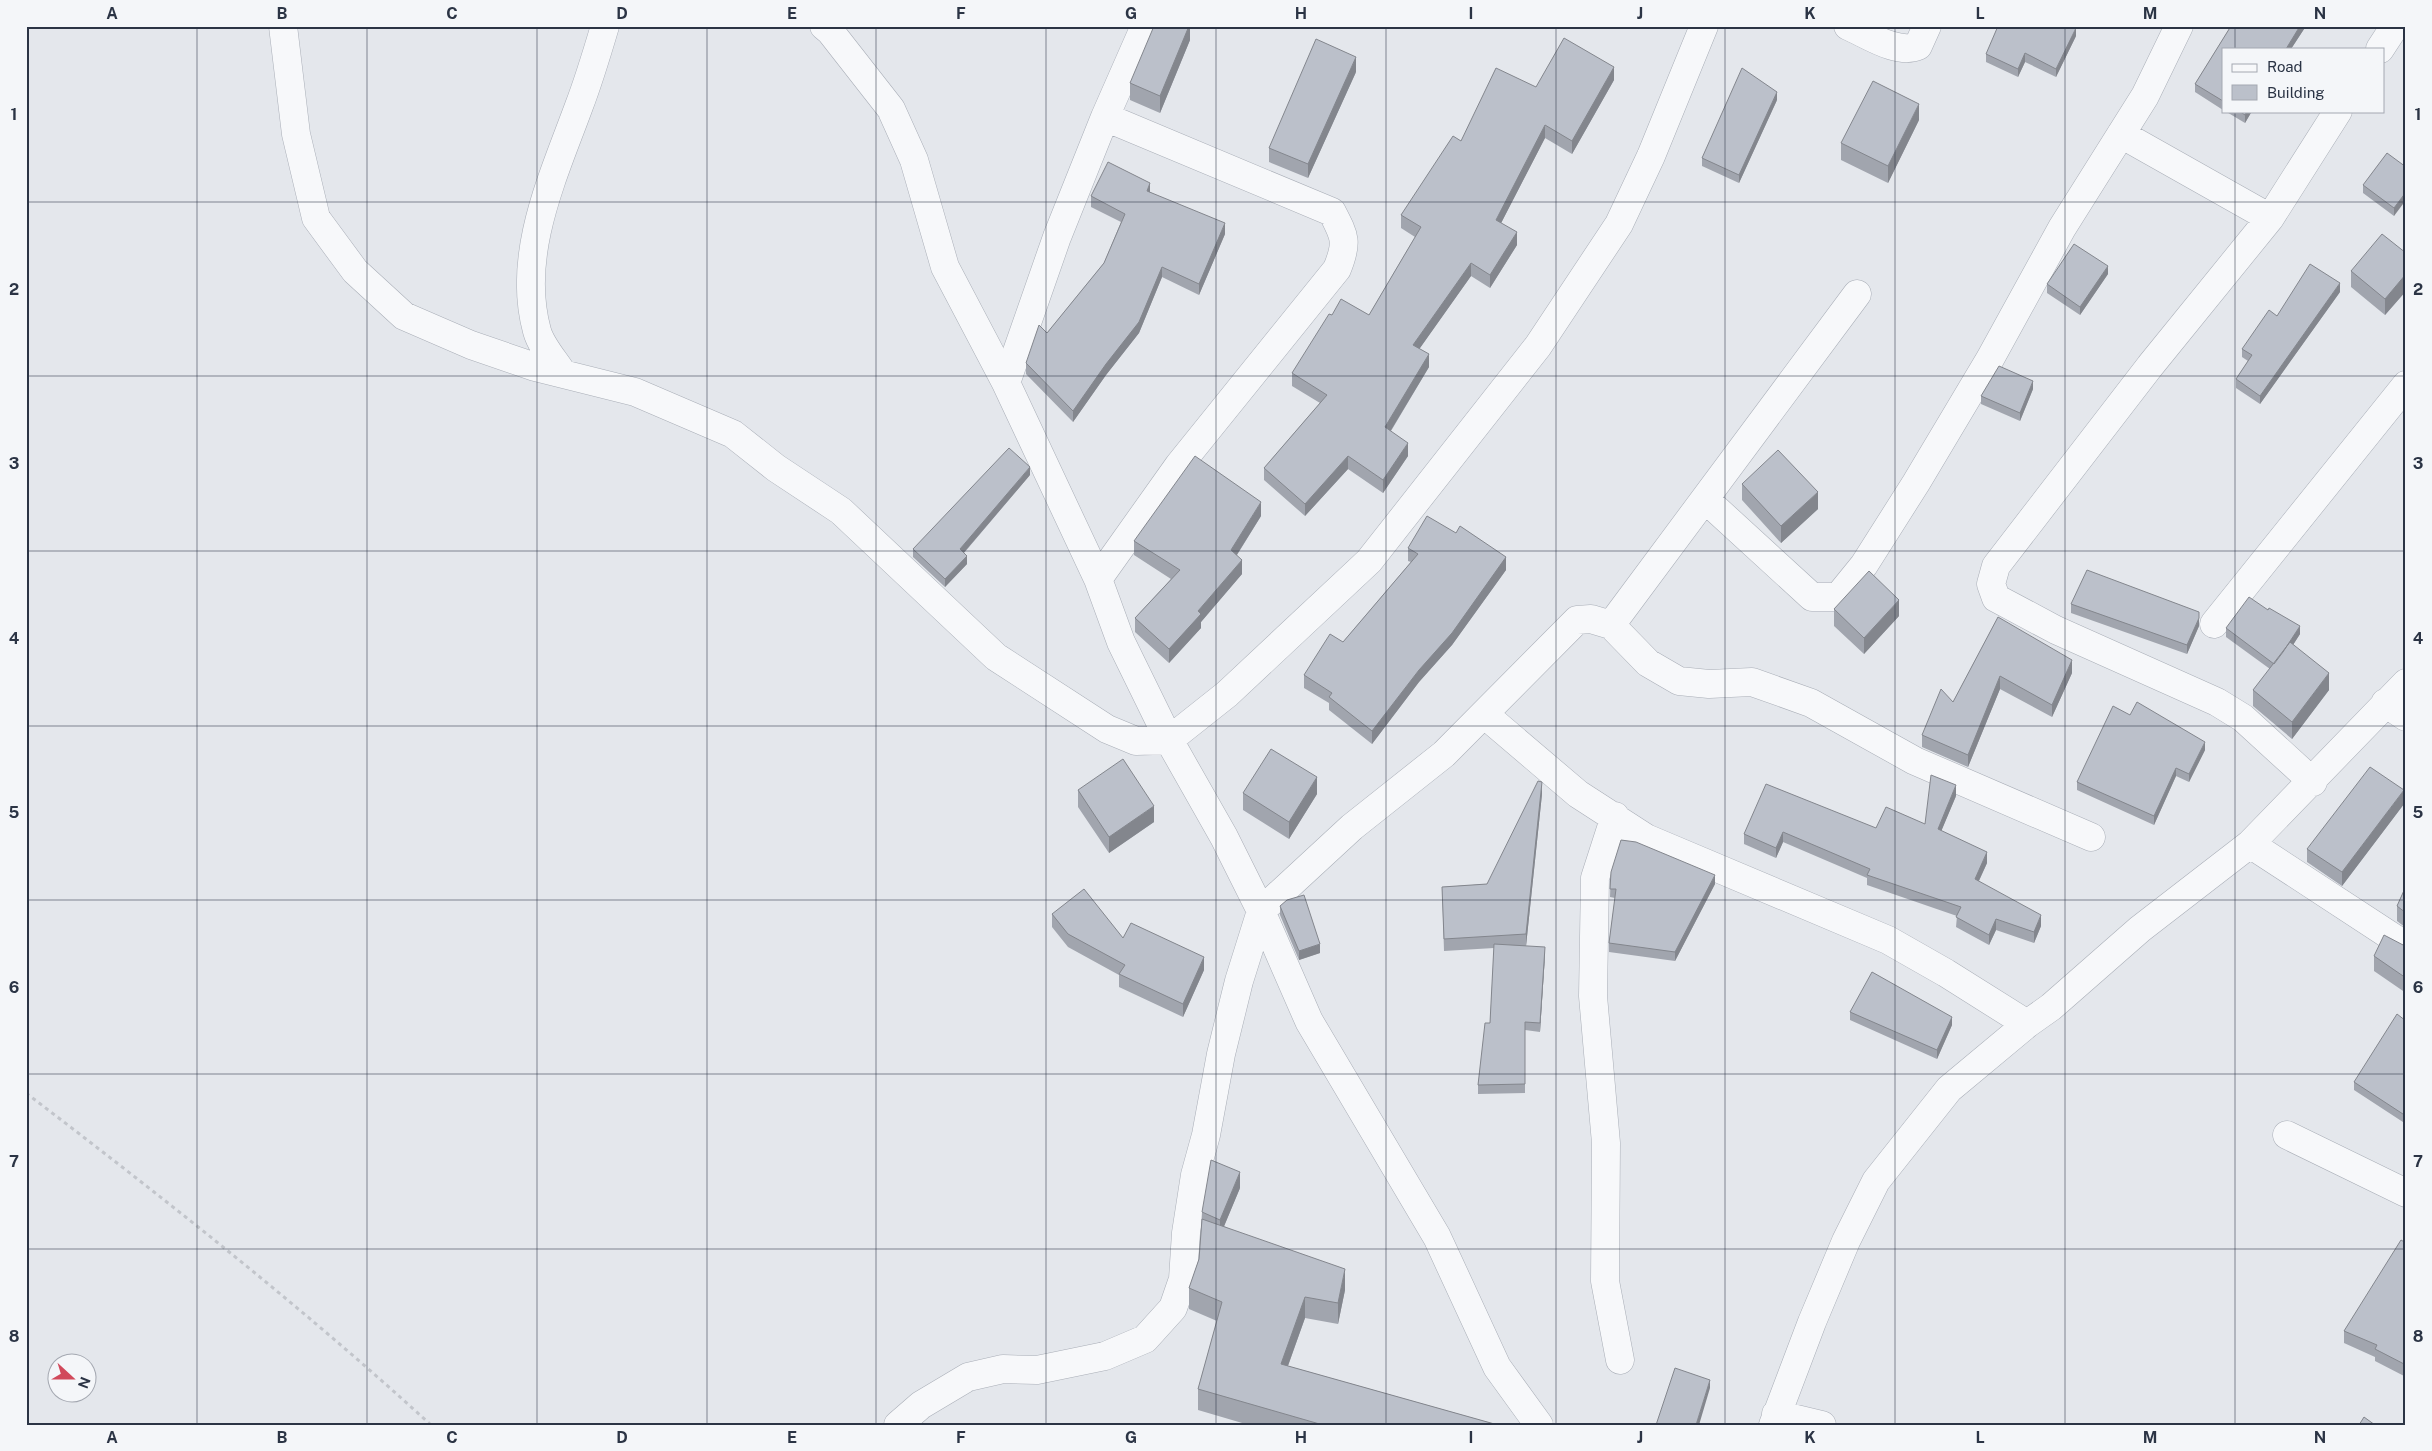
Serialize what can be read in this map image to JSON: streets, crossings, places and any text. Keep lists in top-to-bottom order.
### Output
{
  "legend": ["Road", "Building"],
  "north": "right",
  "grid": {
    "columns": [
      "A",
      "B",
      "C",
      "D",
      "E",
      "F",
      "G",
      "H",
      "I",
      "J",
      "K",
      "L",
      "M",
      "N"
    ],
    "rows": [
      "1",
      "2",
      "3",
      "4",
      "5",
      "6",
      "7",
      "8"
    ]
  }
}
